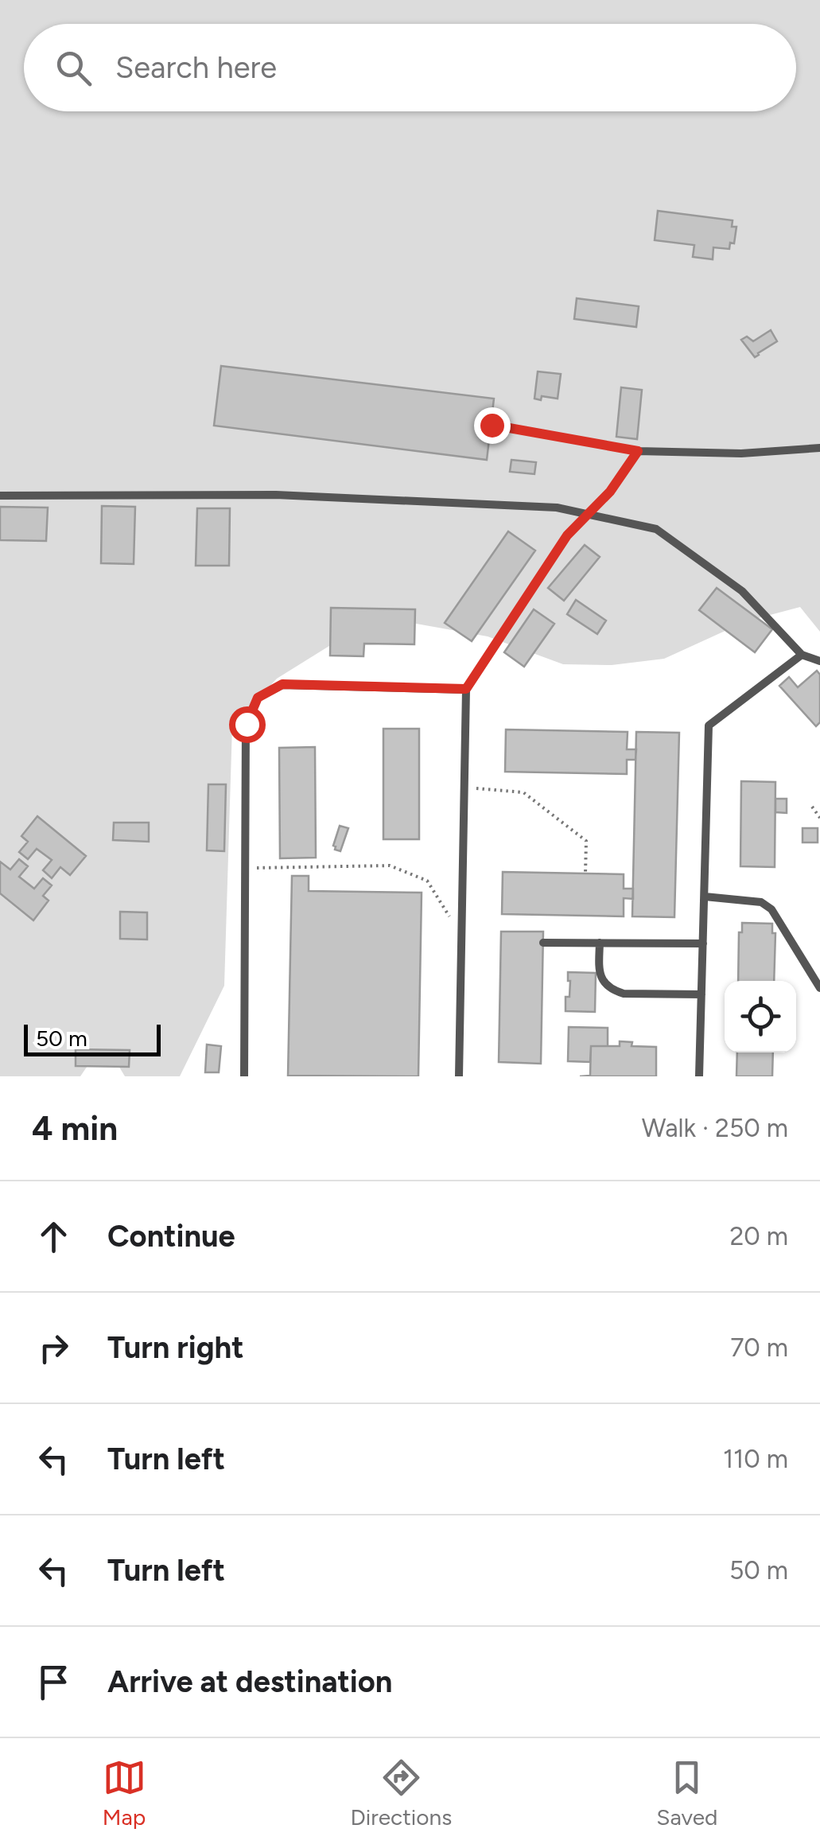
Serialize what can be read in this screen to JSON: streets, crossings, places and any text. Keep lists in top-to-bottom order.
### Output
{
  "scale_bar": "50 m",
  "page": {
    "search": "Search here",
    "scale": "50 m",
    "heading": ["4 min", "Walk · 250 m"],
    "list": [
      ["Continue", "20 m"],
      ["Turn right", "70 m"],
      ["Turn left", "110 m"],
      ["Turn left", "50 m"],
      "Arrive at destination"
    ],
    "nav": ["Map", "Directions", "Saved"]
  }
}
